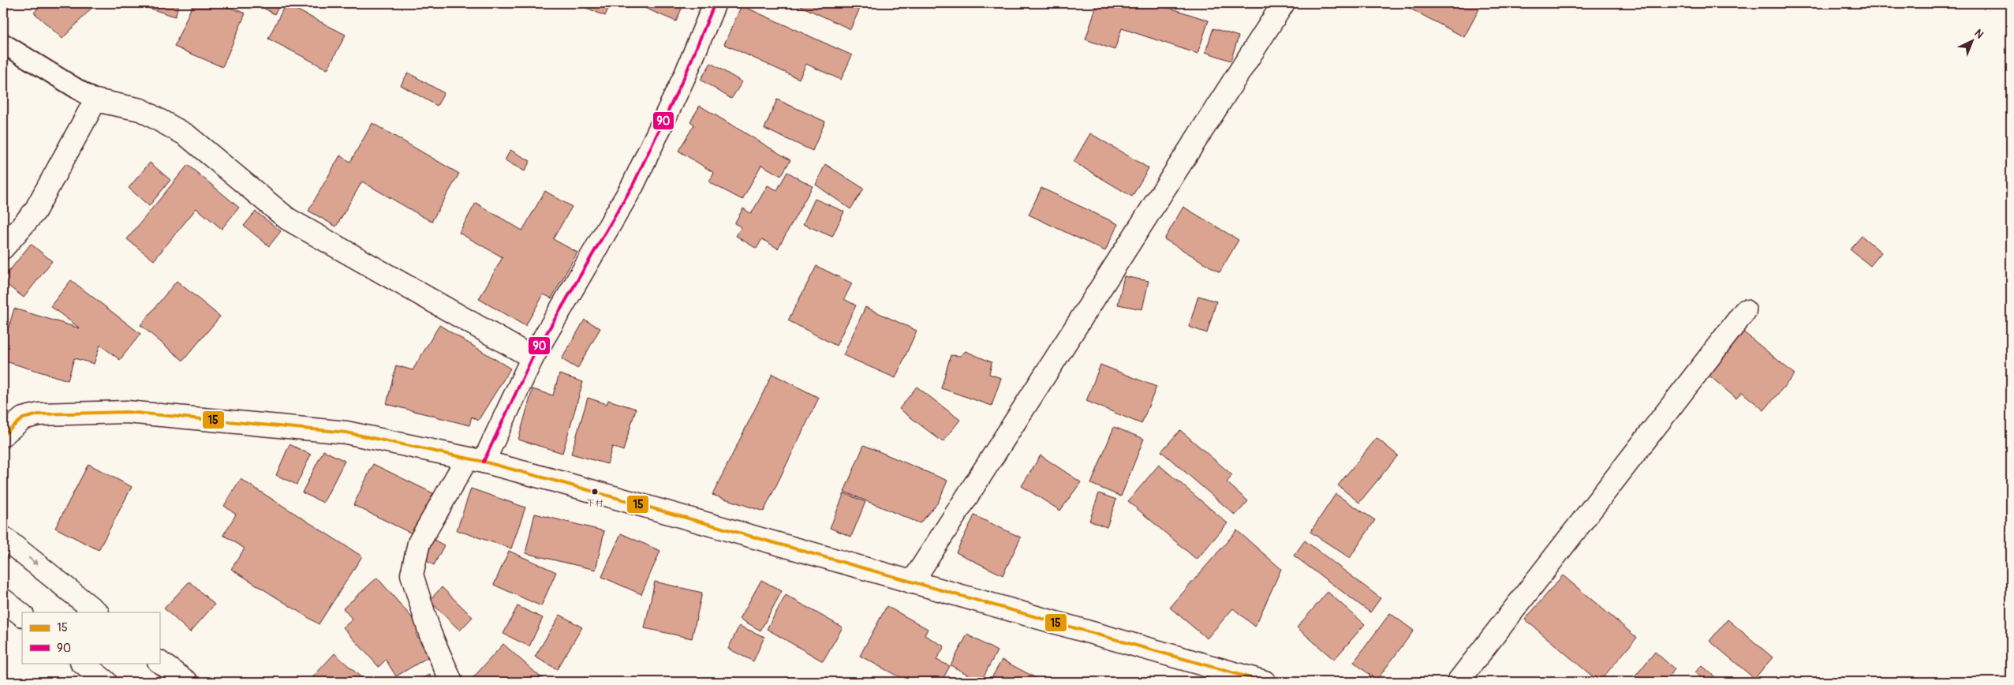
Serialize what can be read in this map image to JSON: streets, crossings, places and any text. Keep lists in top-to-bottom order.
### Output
{
  "places": ["下村"],
  "lines": ["transit line 90", "transit line 15"],
  "legend": ["15", "90"],
  "north": "top right"
}
